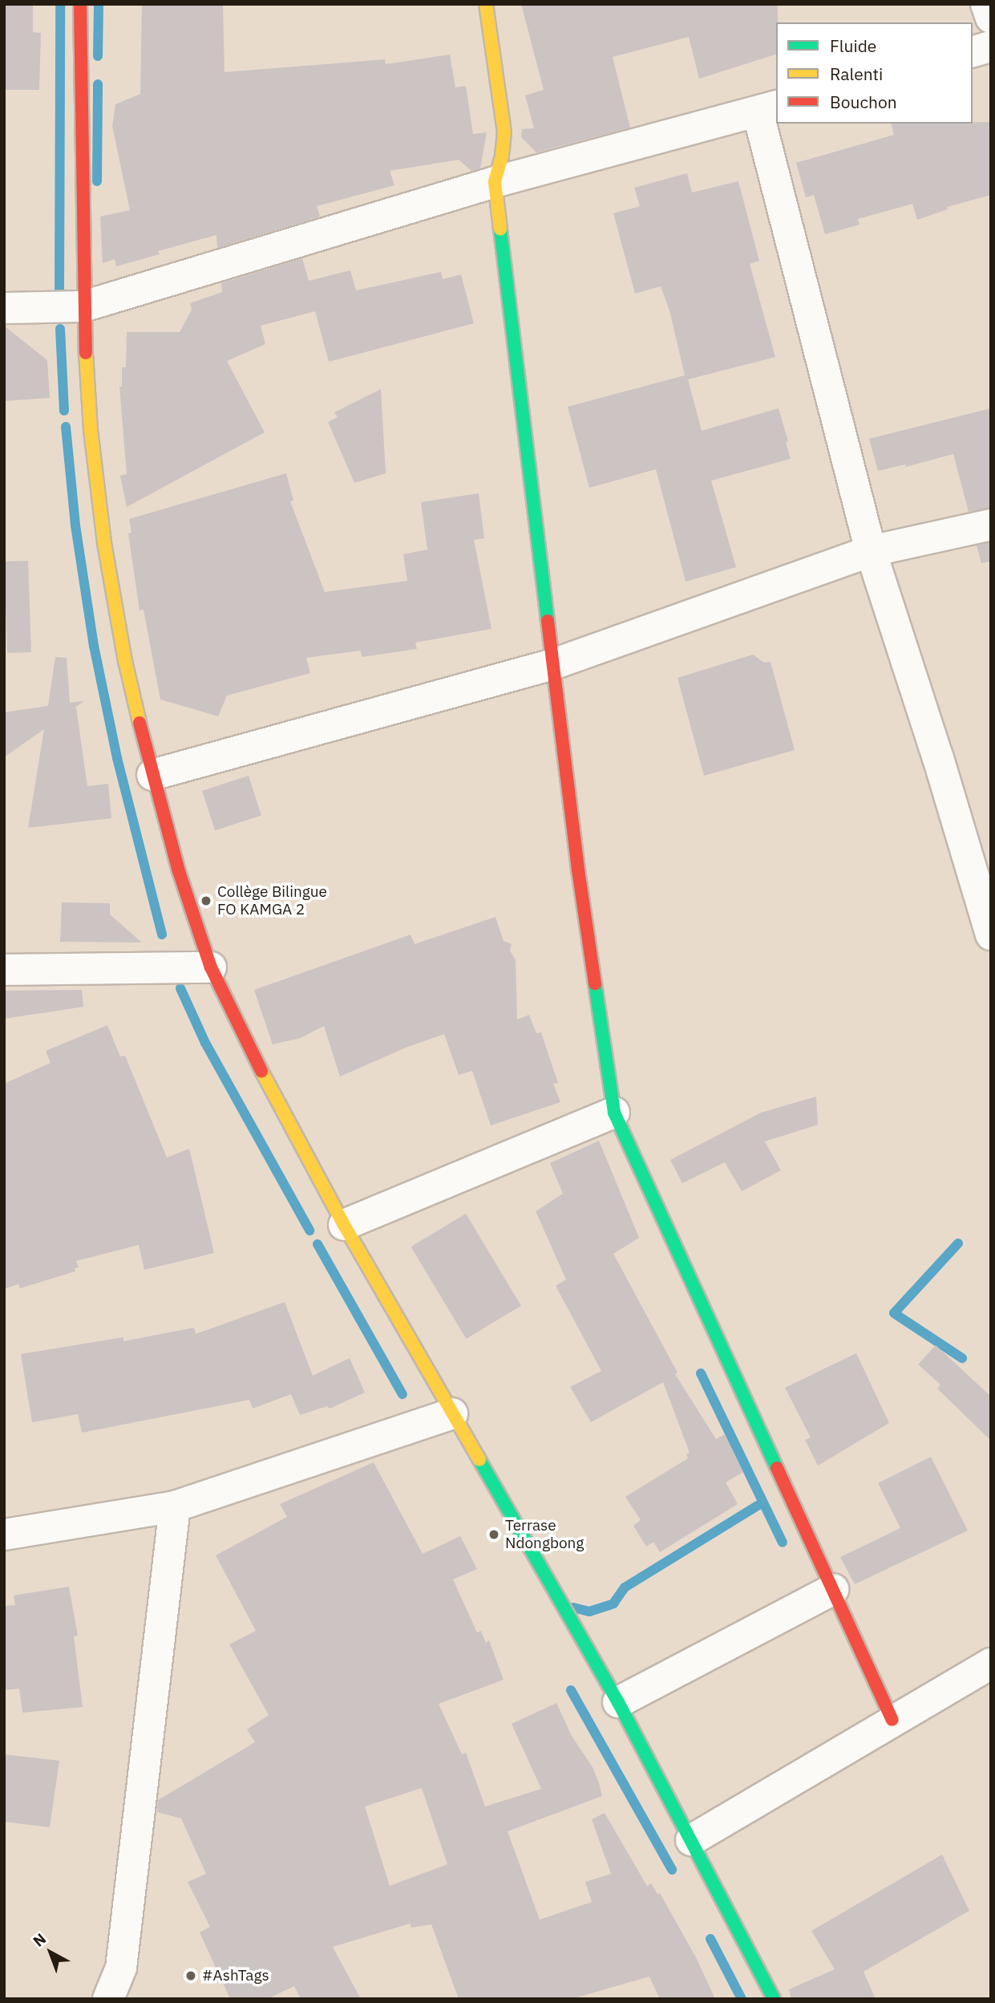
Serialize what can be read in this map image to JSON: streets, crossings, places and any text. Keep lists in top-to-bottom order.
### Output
{
  "places": ["Collège Bilingue FO KAMGA 2", "Terrase Ndongbong", "#AshTags"],
  "legend": ["Fluide", "Ralenti", "Bouchon"],
  "north": "top left"
}
